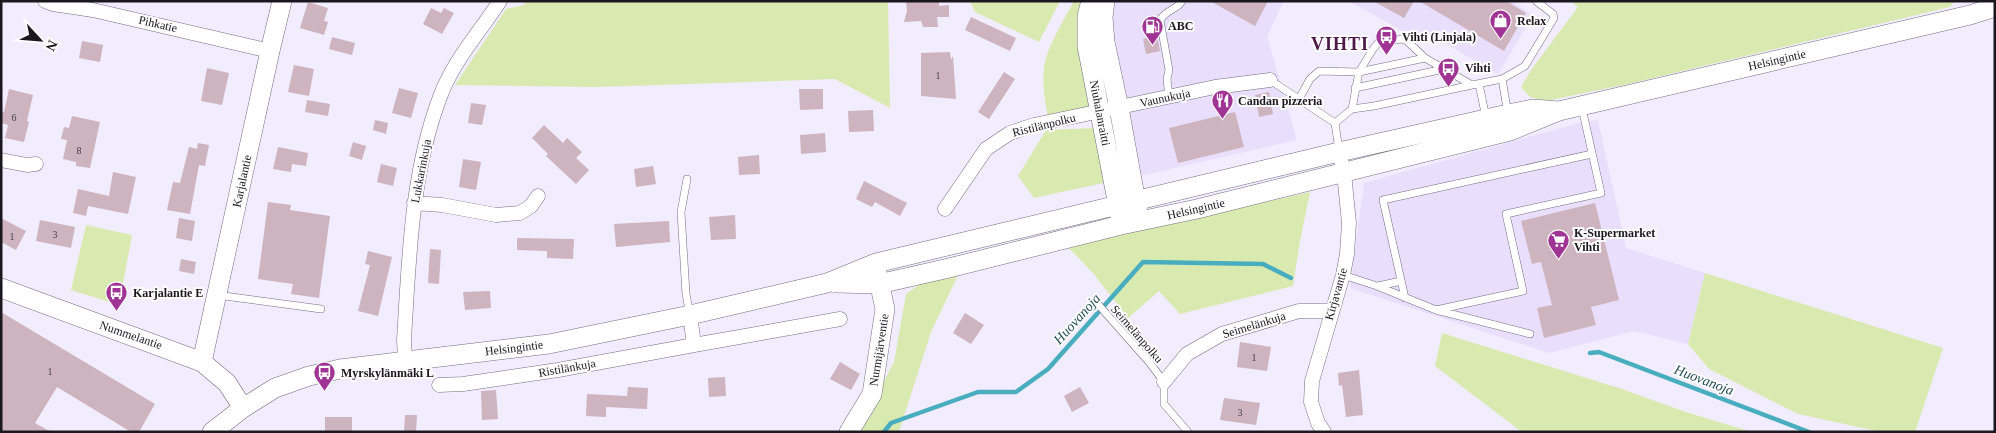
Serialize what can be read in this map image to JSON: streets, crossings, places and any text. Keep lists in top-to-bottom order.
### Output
{
  "streets": {
    "street": [
      "Pihkatie",
      "Helsingintie",
      "Vaunukuja",
      "Niuhalanraitti",
      "Ristilänpolku",
      "Lukkarinkuja",
      "Karjalantie",
      "Kirjavantie",
      "Seimelänkuja",
      "Nummelantie",
      "Nurmijärventie",
      "Ristilänkuja"
    ],
    "lane": ["Seimelänpolku"]
  },
  "crossings": [
    ["Pihkatie", "Karjalantie"],
    ["Helsingintie", "Niuhalanraitti"],
    ["Helsingintie", "Lukkarinkuja"],
    ["Helsingintie", "Kirjavantie"],
    ["Helsingintie", "Nummelantie"],
    ["Helsingintie", "Nurmijärventie"],
    ["Vaunukuja", "Niuhalanraitti"],
    ["Vaunukuja", "Ristilänpolku"],
    ["Niuhalanraitti", "Ristilänpolku"],
    ["Karjalantie", "Nummelantie"],
    ["Kirjavantie", "Seimelänkuja"],
    ["Seimelänkuja", "Seimelänpolku"]
  ],
  "districts": ["VIHTI"],
  "water": ["Huovanoja"],
  "places": {
    "shop": ["Relax"],
    "fuel station": ["ABC"],
    "bus stop": [
      "Vihti (Linjala)",
      "Vihti",
      "Karjalantie E",
      "Myrskylänmäki L"
    ],
    "restaurant": ["Candan pizzeria"],
    "supermarket": ["K-Supermarket Vihti"]
  },
  "house_numbers": [
    "1",
    "6",
    "8",
    "3",
    "1",
    "1",
    "1",
    "3"
  ],
  "north": "bottom right"
}
